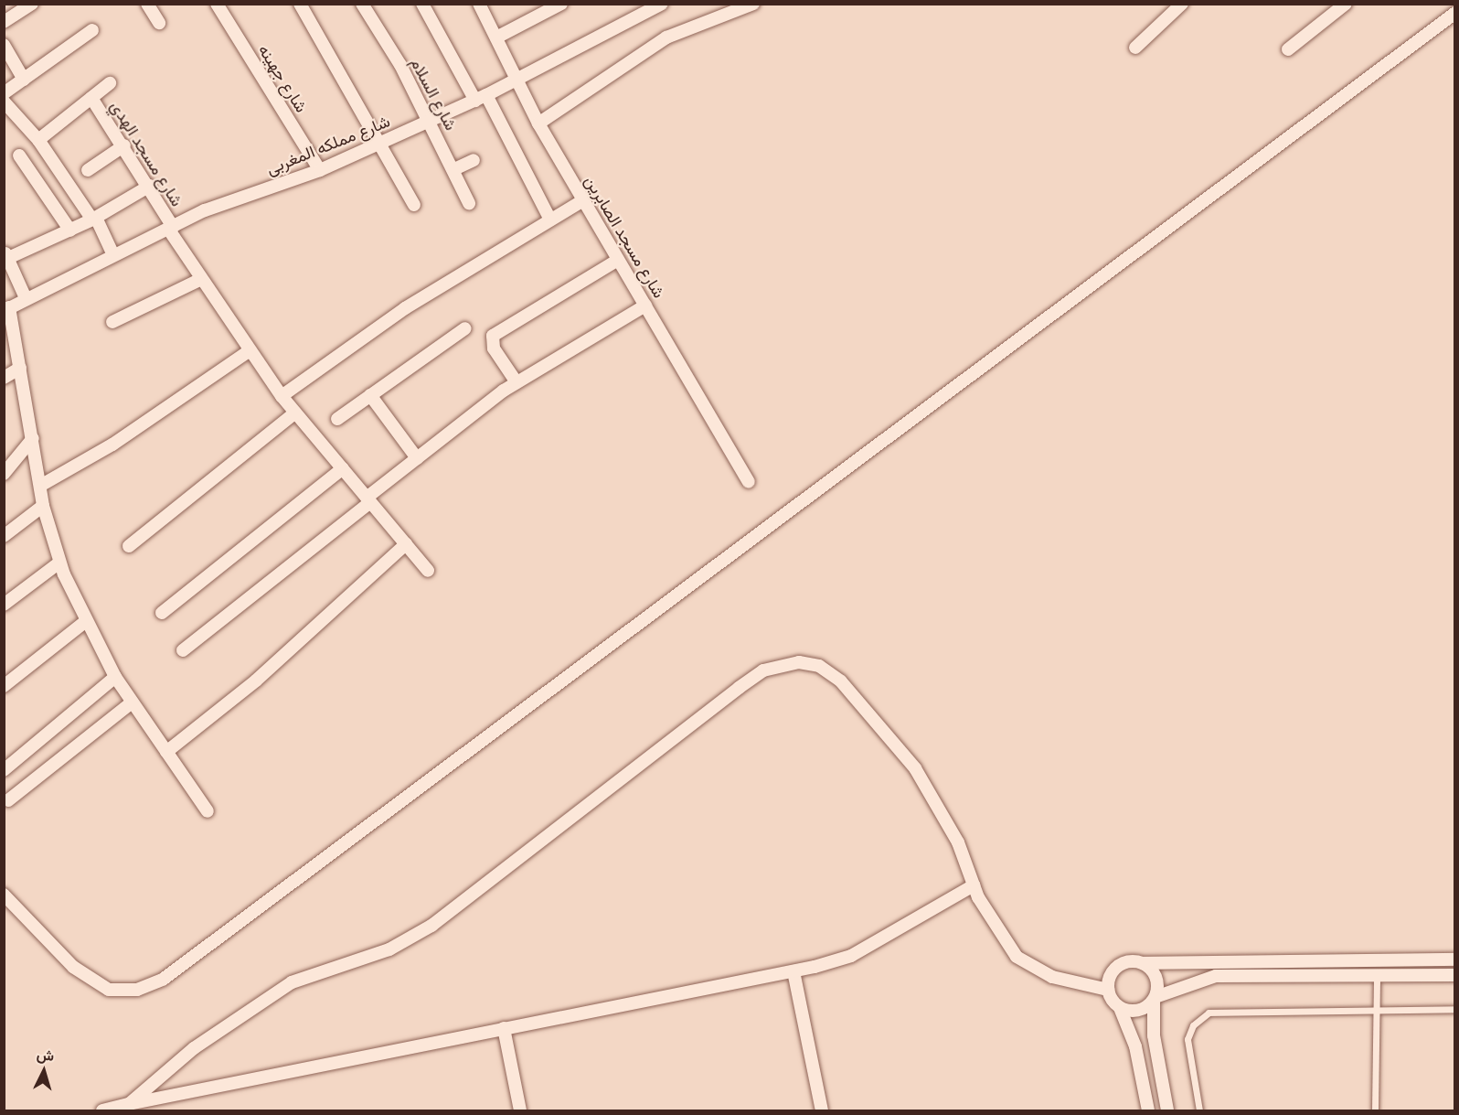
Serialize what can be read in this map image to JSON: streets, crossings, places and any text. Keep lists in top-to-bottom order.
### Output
{
  "streets": {
    "street": [
      "شارع جهينه",
      "شارع السلام",
      "شارع مملكه المغربى",
      "شارع مسجد الهدي",
      "شارع مسجد الصابرين"
    ]
  },
  "crossings": [
    ["شارع جهينه", "شارع مملكه المغربى"],
    ["شارع السلام", "شارع مملكه المغربى"],
    ["شارع مملكه المغربى", "شارع مسجد الهدي"],
    ["شارع مملكه المغربى", "شارع مسجد الصابرين"]
  ],
  "north": "top"
}
